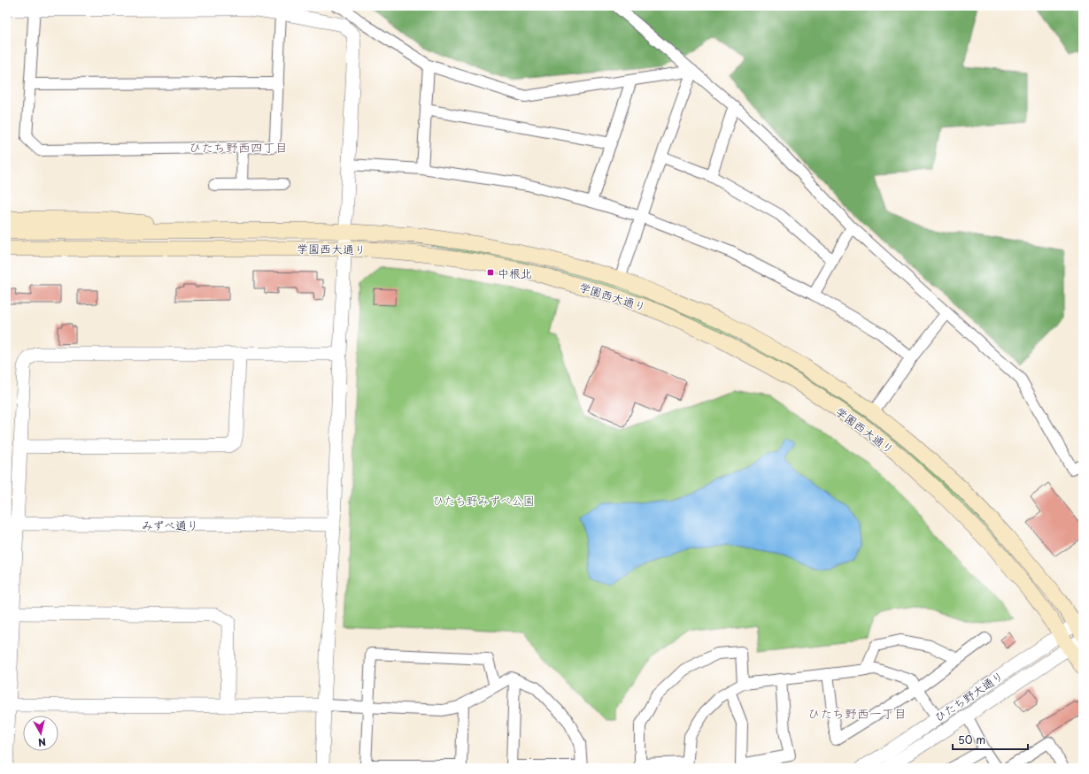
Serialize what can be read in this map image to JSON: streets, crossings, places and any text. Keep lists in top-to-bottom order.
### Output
{
  "streets": {
    "main road": ["学園西大通り"],
    "street": ["みずべ通り", "ひたち野大通り"]
  },
  "crossings": [
    ["学園西大通り", "ひたち野大通り"]
  ],
  "districts": ["ひたち野西四丁目", "ひたち野西一丁目"],
  "parks": ["ひたち野みずべ公園"],
  "places": {
    "transit": ["中根北"]
  },
  "scale_bar": "50 m",
  "north": "bottom"
}
